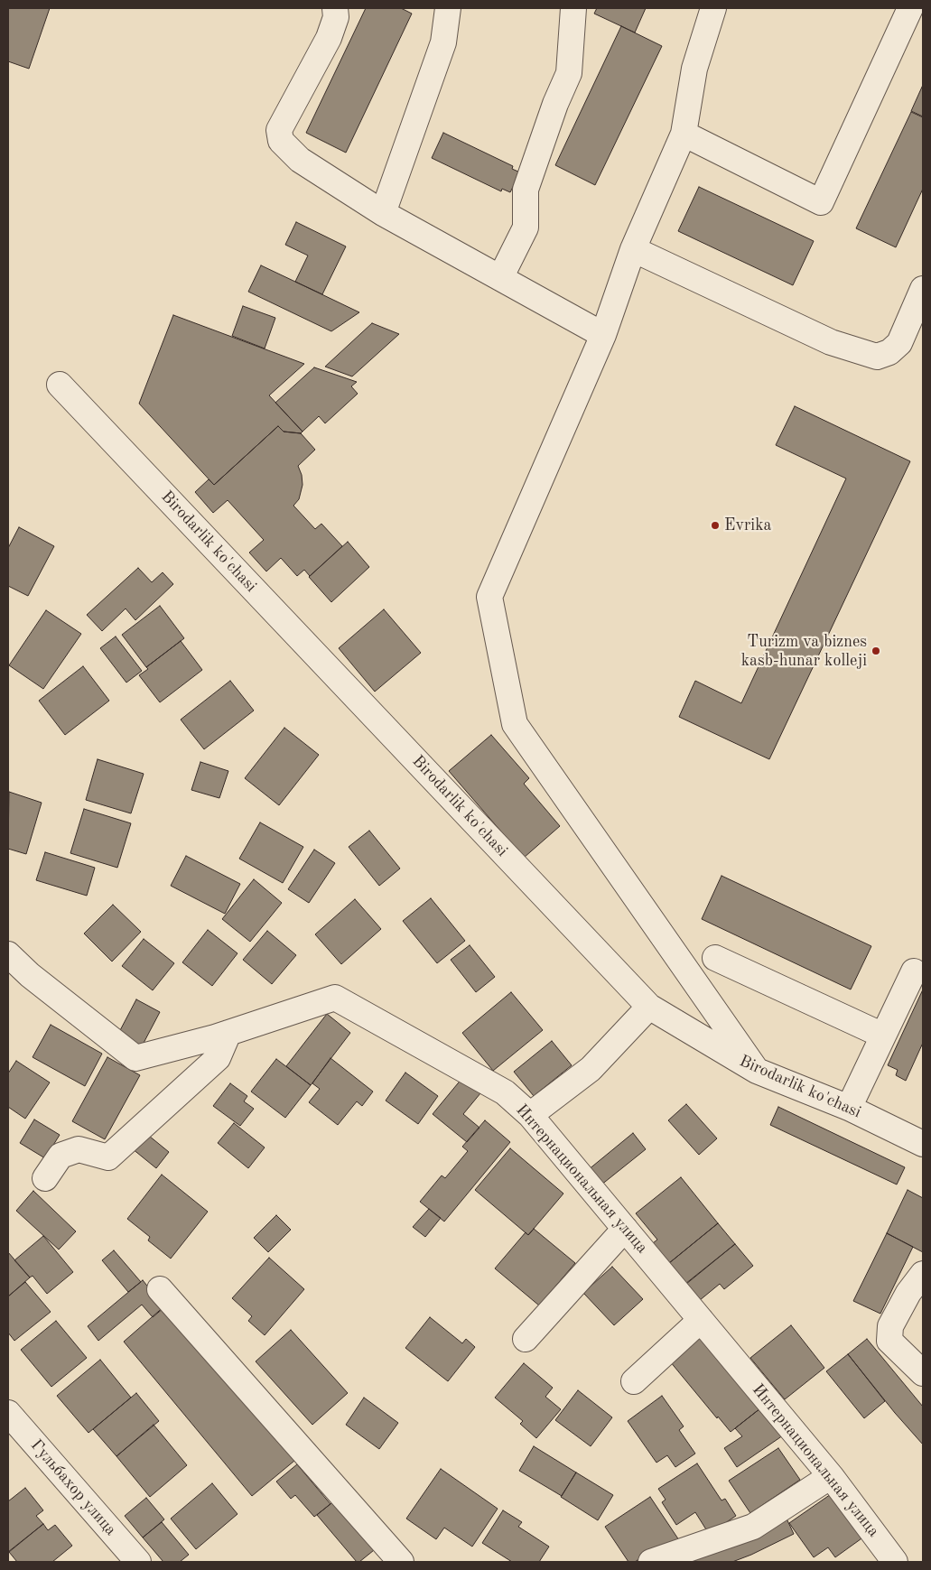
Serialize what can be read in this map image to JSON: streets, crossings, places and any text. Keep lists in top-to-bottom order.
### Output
{
  "streets": {
    "street": ["Birodarlik ko'chasi", "Интернациональная улица", "Гульбахор улица"]
  },
  "places": ["Evrika", "Turizm va biznes kasb-hunar kolleji"]
}
